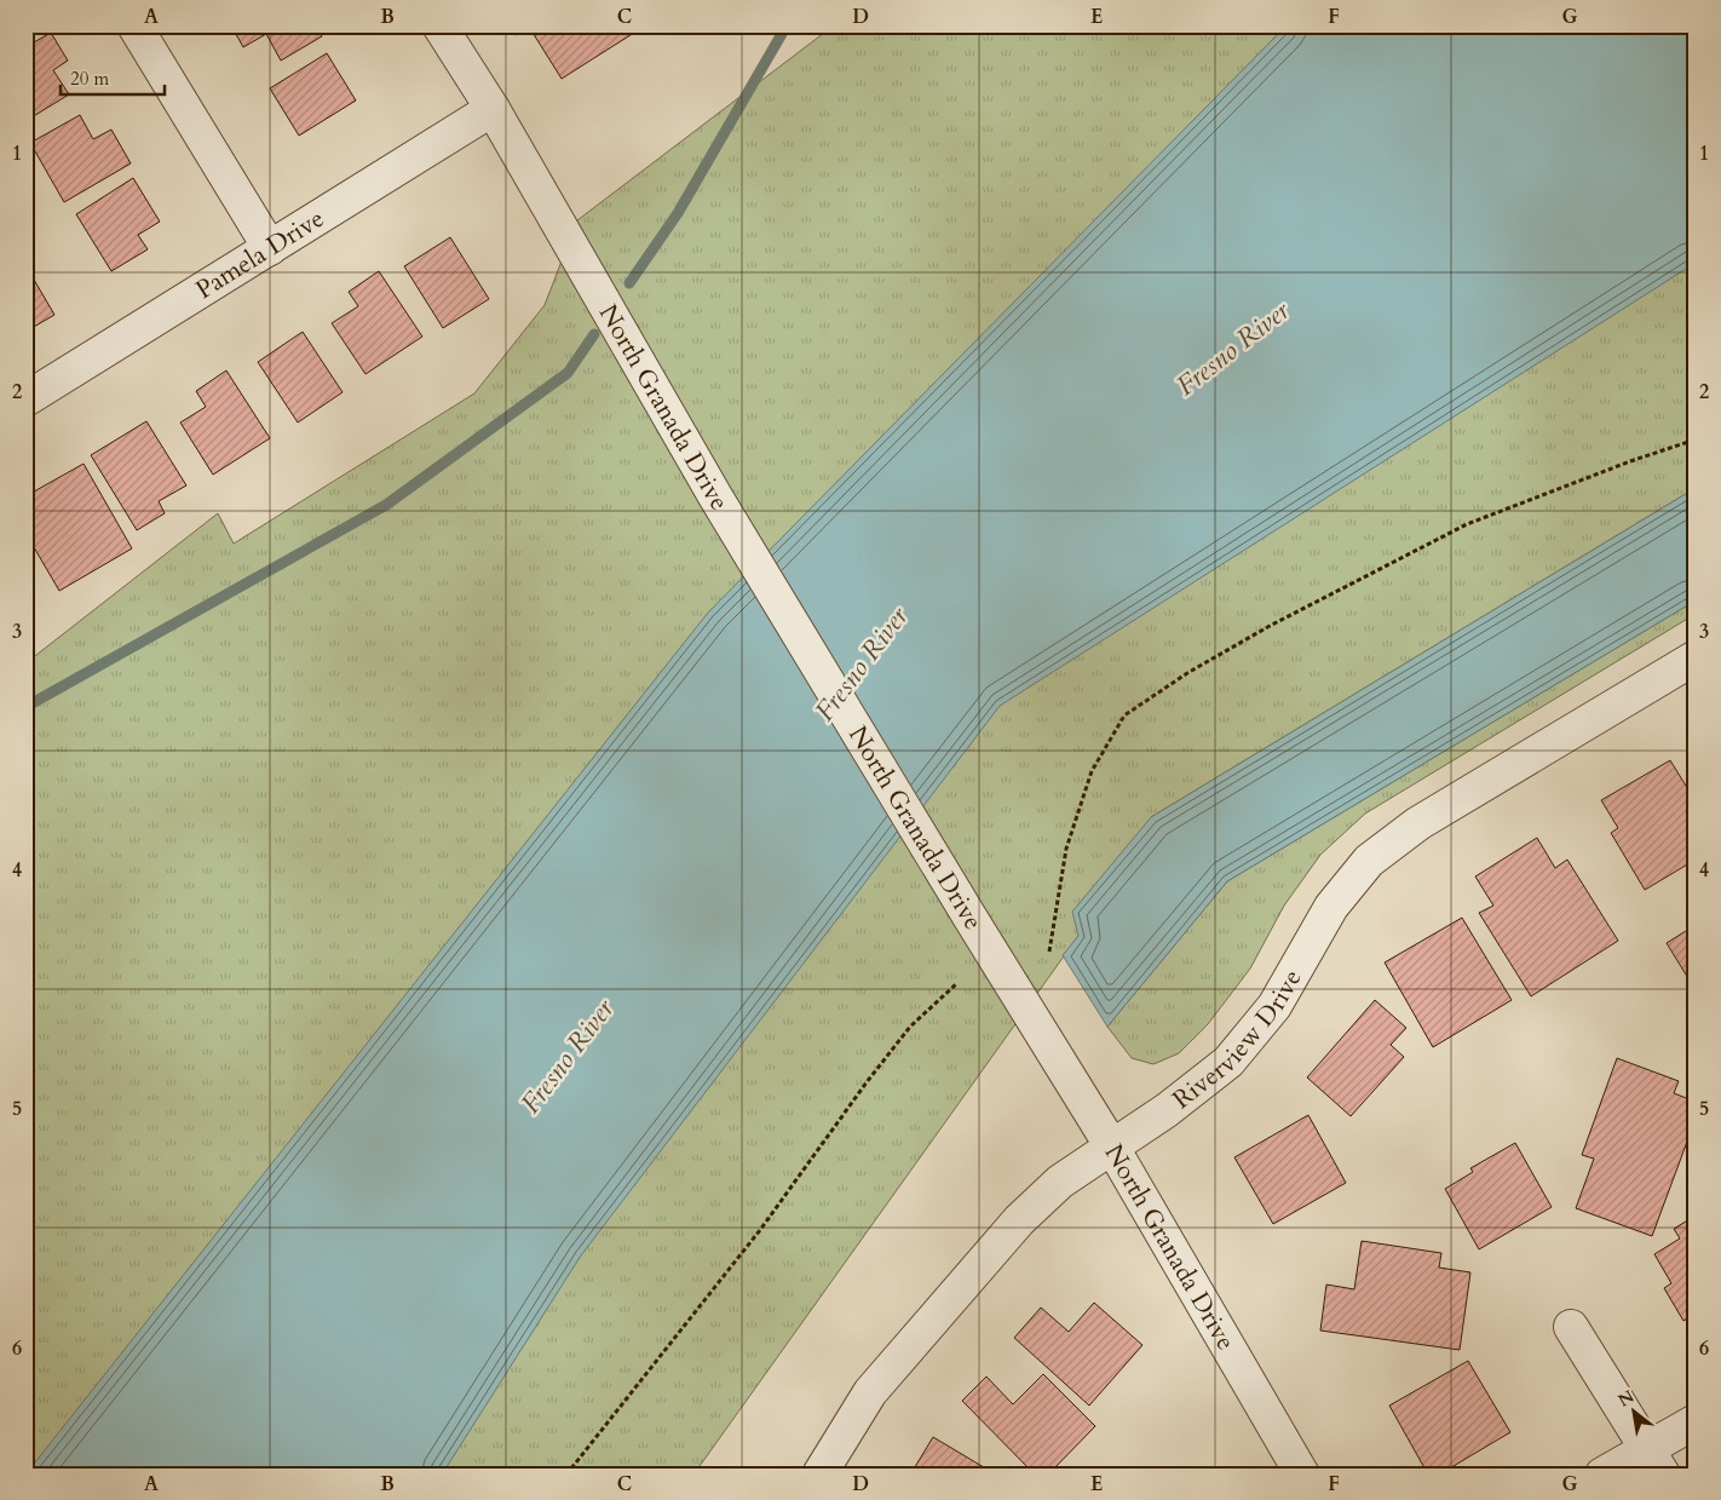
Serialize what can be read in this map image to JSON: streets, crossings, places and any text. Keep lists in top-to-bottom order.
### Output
{
  "streets": {
    "street": ["Pamela Drive", "North Granada Drive", "Riverview Drive"]
  },
  "crossings": [
    ["Pamela Drive", "North Granada Drive"],
    ["North Granada Drive", "Riverview Drive"]
  ],
  "water": ["Fresno River"],
  "scale_bar": "20 m",
  "north": "top left",
  "grid": {
    "columns": [
      "A",
      "B",
      "C",
      "D",
      "E",
      "F",
      "G"
    ],
    "rows": [
      "1",
      "2",
      "3",
      "4",
      "5",
      "6"
    ]
  }
}
